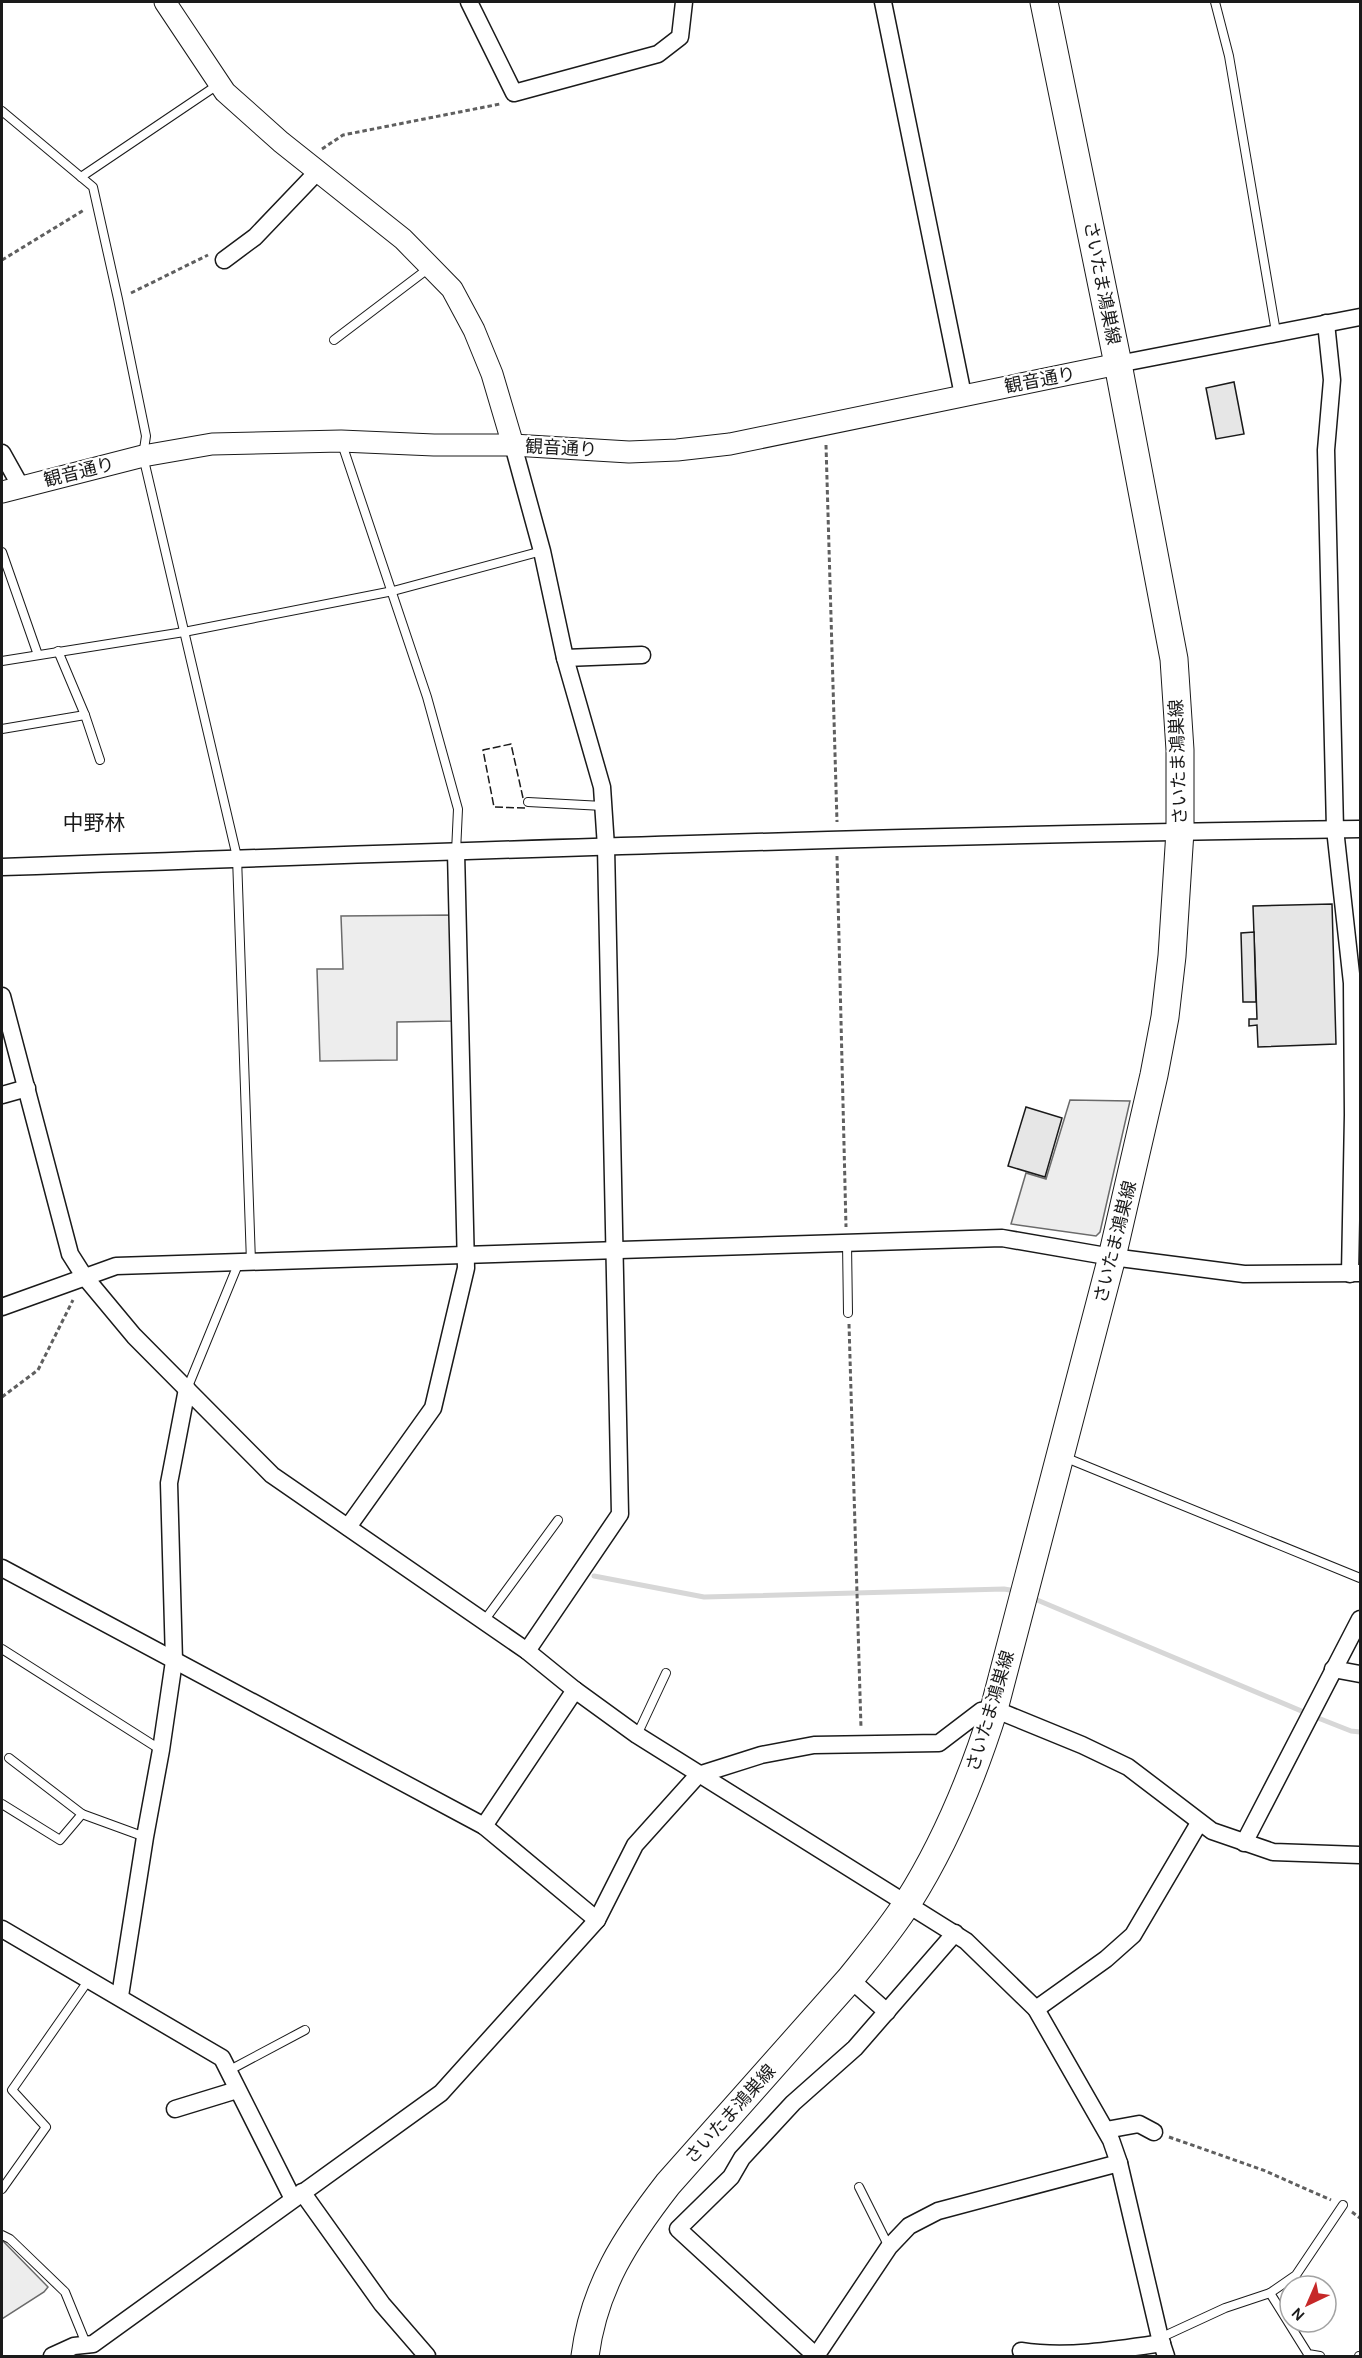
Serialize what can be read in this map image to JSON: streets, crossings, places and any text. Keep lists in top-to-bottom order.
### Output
{
  "streets": {
    "main road": ["さいたま鴻巣線"],
    "street": ["観音通り"]
  },
  "crossings": [
    ["さいたま鴻巣線", "観音通り"]
  ],
  "districts": ["中野林"],
  "north": "bottom left"
}
